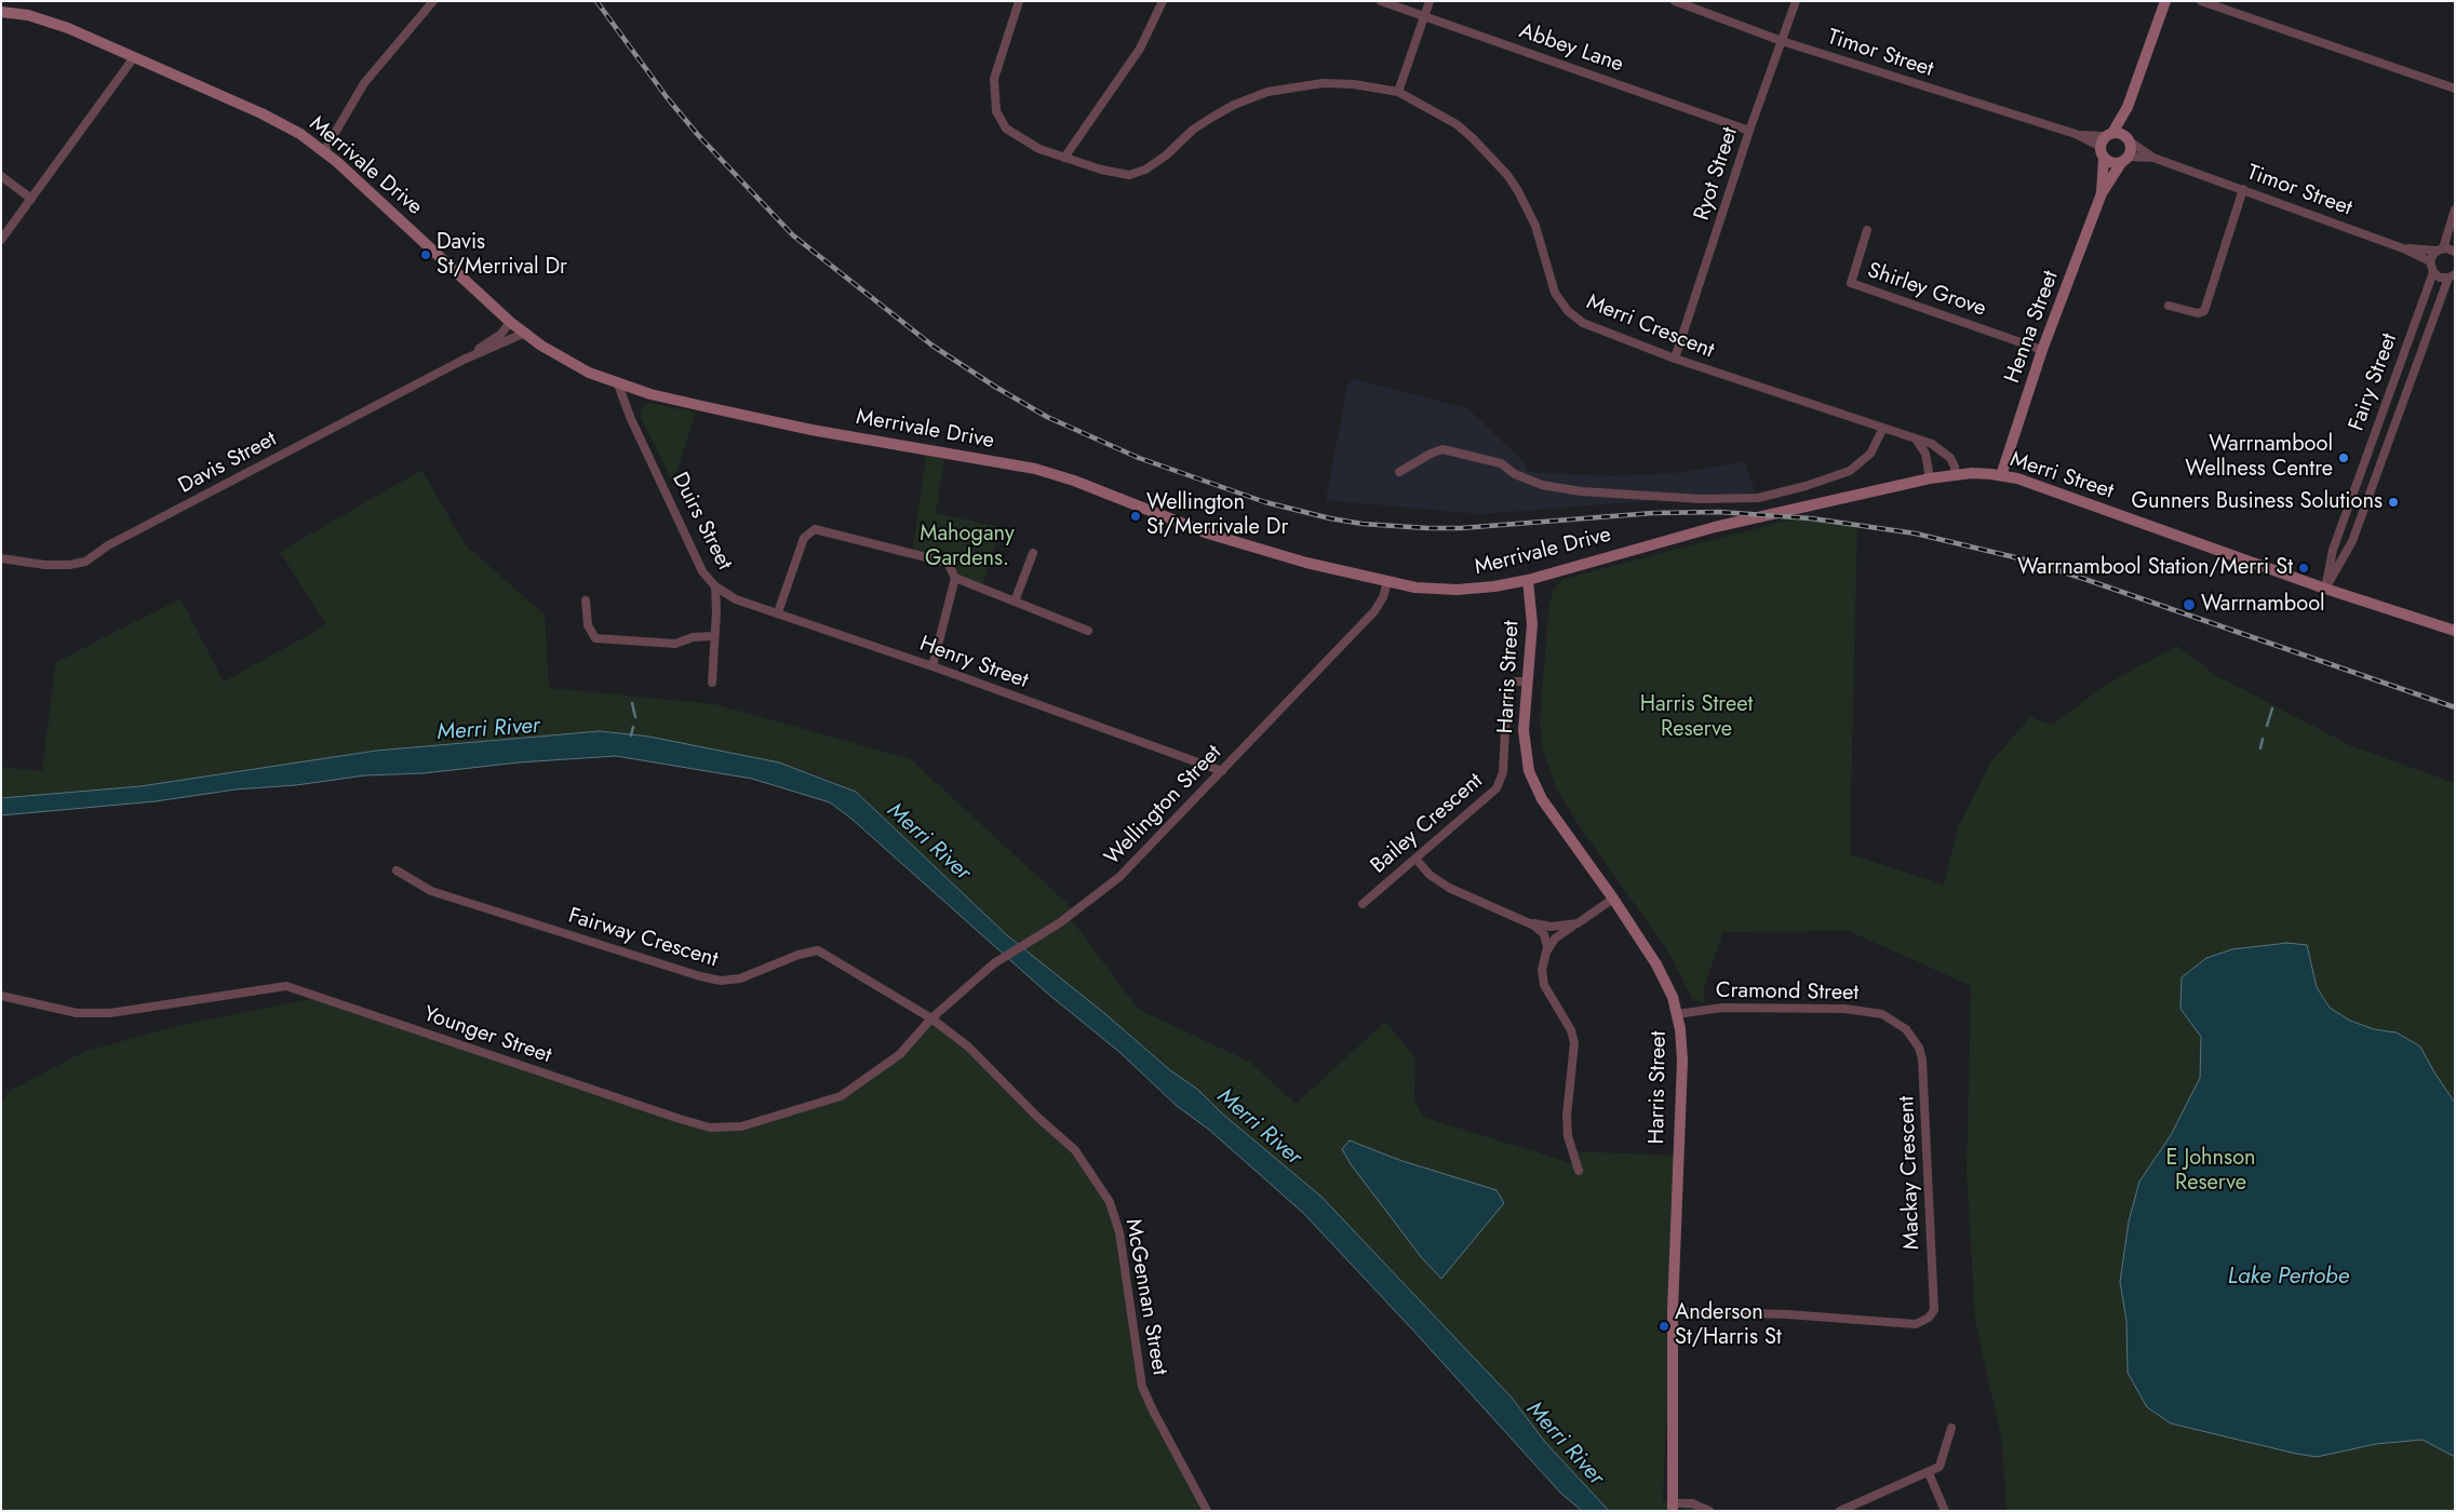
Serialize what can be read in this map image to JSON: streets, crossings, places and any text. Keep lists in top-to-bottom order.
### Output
{
  "streets": {
    "street": [
      "Abbey Lane",
      "Timor Street",
      "Merrivale Drive",
      "Ryot Street",
      "Shirley Grove",
      "Merri Crescent",
      "Henna Street",
      "Fairy Street",
      "Davis Street",
      "Merri Street",
      "Duirs Street",
      "Henry Street",
      "Harris Street",
      "Wellington Street",
      "Bailey Crescent",
      "Fairway Crescent",
      "Cramond Street",
      "Younger Street",
      "Mackay Crescent",
      "McGennan Street"
    ]
  },
  "crossings": [
    ["Abbey Lane", "Ryot Street"],
    ["Timor Street", "Ryot Street"],
    ["Timor Street", "Henna Street"],
    ["Merrivale Drive", "Davis Street"],
    ["Merrivale Drive", "Merri Street"],
    ["Merrivale Drive", "Duirs Street"],
    ["Merrivale Drive", "Harris Street"],
    ["Merrivale Drive", "Wellington Street"],
    ["Ryot Street", "Merri Crescent"],
    ["Shirley Grove", "Henna Street"],
    ["Merri Crescent", "Merri Street"],
    ["Henna Street", "Merri Street"],
    ["Fairy Street", "Merri Street"],
    ["Duirs Street", "Henry Street"],
    ["Henry Street", "Wellington Street"],
    ["Harris Street", "Bailey Crescent"],
    ["Harris Street", "Cramond Street"],
    ["Harris Street", "Mackay Crescent"],
    ["Wellington Street", "Fairway Crescent"],
    ["Wellington Street", "Younger Street"],
    ["Wellington Street", "McGennan Street"],
    ["Fairway Crescent", "Younger Street"],
    ["Fairway Crescent", "McGennan Street"],
    ["Cramond Street", "Mackay Crescent"],
    ["Younger Street", "McGennan Street"]
  ],
  "water": ["Merri River", "Lake Pertobe"],
  "parks": ["Mahogany Gardens.", "Harris Street Reserve", "E Johnson Reserve"],
  "places": [
    "Davis St/Merrival Dr",
    "Warrnambool Wellness Centre",
    "Gunners Business Solutions",
    "Wellington St/Merrivale Dr",
    "Warrnambool Station/Merri St",
    "Warrnambool",
    "Anderson St/Harris St"
  ]
}
